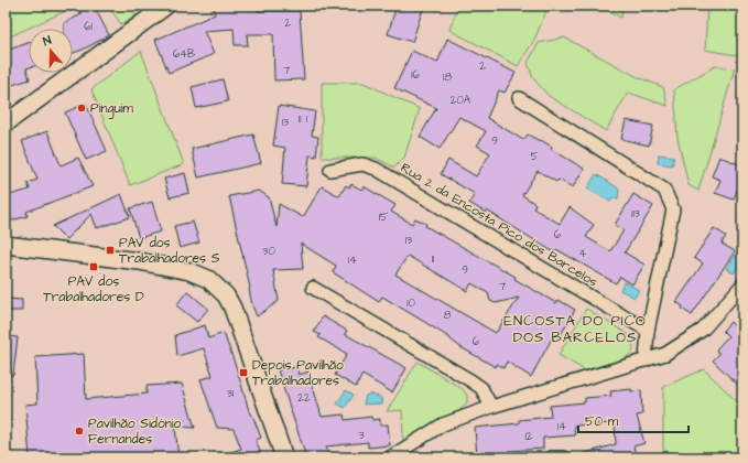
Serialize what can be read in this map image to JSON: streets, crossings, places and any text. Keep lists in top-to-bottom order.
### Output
{
  "streets": {
    "street": ["Rua 2 da Encosta Pico dos Barcelos"]
  },
  "districts": ["ENCOSTA DO PICO DOS BARCELOS"],
  "places": {
    "other": ["Pinguim", "Pavilhão Sidónio Fernandes"],
    "transit": ["PAV dos Trabalhadores S", "PAV dos Trabalhadores D", "Depois Pavilhão Trabalhadores"]
  },
  "house_numbers": [
    "2",
    "61",
    "64B",
    "2",
    "7",
    "16",
    "18",
    "20A",
    "11 1",
    "13",
    "9",
    "5",
    "113",
    "15",
    "6",
    "13",
    "30",
    "4",
    "11",
    "14",
    "9",
    "7",
    "10",
    "8",
    "6",
    "31",
    "22",
    "14",
    "3",
    "12"
  ],
  "scale_bar": "50 m",
  "north": "top"
}
